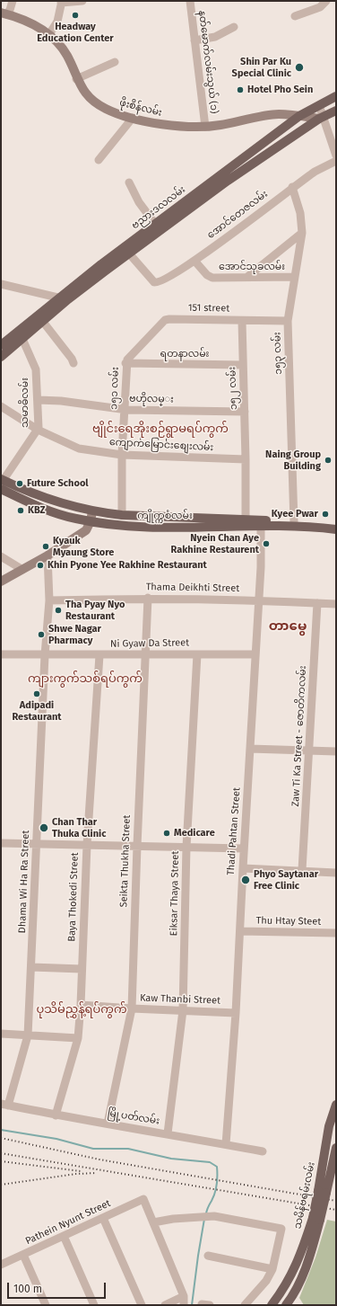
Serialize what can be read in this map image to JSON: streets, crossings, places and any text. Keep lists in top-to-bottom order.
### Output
{
  "streets": {
    "main road": [
      "ဖိုးစိန်လမ်း",
      "ဗညားဒလလမ်း",
      "ကျိုက္ကစံလမ်း",
      "သမိန်ဗရမ်းလမ်း"
    ],
    "street": [
      "နတ်မောက်လမ်းသွယ် (၁)",
      "အောင်တေဇလမ်း",
      "အောင်သုခလမ်း",
      "151 street",
      "၁၅၃ လမ်း",
      "ရတနာလမ်း",
      "၁၅၁ လမ်း",
      "၁၅၂ လမ်း",
      "ဗဟိုလမ္း",
      "သမာဓိလမ်း",
      "ကျောက်မြောင်းစျေးလမ်း",
      "Thama Deikhti Street",
      "Ni Gyaw Da Street",
      "Zaw Ti Ka Street - ဇောတိကလမ်း",
      "Thadi Pahtan Street",
      "Seikta Thukha Street",
      "Dhama Wi Ha Ra Street",
      "Eiksar Thaya Street",
      "Baya Thokedi Street",
      "Thu Htay Steet",
      "Kaw Thanbi Street",
      "မြို့ပတ်လမ်း",
      "Pathein Nyunt Street"
    ]
  },
  "crossings": [
    ["နတ်မောက်လမ်းသွယ် (၁)", "ဖိုးစိန်လမ်း"],
    ["ဖိုးစိန်လမ်း", "ဗညားဒလလမ်း"],
    ["ဗညားဒလလမ်း", "အောင်တေဇလမ်း"],
    ["ဗညားဒလလမ်း", "သမာဓိလမ်း"],
    ["အောင်တေဇလမ်း", "အောင်သုခလမ်း"],
    ["အောင်တေဇလမ်း", "၁၅၃ လမ်း"],
    ["အောင်သုခလမ်း", "၁၅၃ လမ်း"],
    ["151 street", "၁၅၃ လမ်း"],
    ["151 street", "၁၅၁ လမ်း"],
    ["151 street", "၁၅၂ လမ်း"],
    ["၁၅၃ လမ်း", "ကျိုက္ကစံလမ်း"],
    ["ရတနာလမ်း", "၁၅၁ လမ်း"],
    ["ရတနာလမ်း", "၁၅၂ လမ်း"],
    ["၁၅၁ လမ်း", "ဗဟိုလမ္း"],
    ["၁၅၁ လမ်း", "ကျောက်မြောင်းစျေးလမ်း"],
    ["၁၅၁ လမ်း", "ကျိုက္ကစံလမ်း"],
    ["၁၅၂ လမ်း", "ဗဟိုလမ္း"],
    ["၁၅၂ လမ်း", "ကျောက်မြောင်းစျေးလမ်း"],
    ["၁၅၂ လမ်း", "ကျိုက္ကစံလမ်း"],
    ["ဗဟိုလမ္း", "သမာဓိလမ်း"],
    ["သမာဓိလမ်း", "ကျောက်မြောင်းစျေးလမ်း"],
    ["သမာဓိလမ်း", "ကျိုက္ကစံလမ်း"],
    ["ကျိုက္ကစံလမ်း", "Thadi Pahtan Street"],
    ["Thama Deikhti Street", "Zaw Ti Ka Street - ဇောတိကလမ်း"],
    ["Thama Deikhti Street", "Thadi Pahtan Street"],
    ["Thama Deikhti Street", "Seikta Thukha Street"],
    ["Thama Deikhti Street", "Dhama Wi Ha Ra Street"],
    ["Ni Gyaw Da Street", "Thadi Pahtan Street"],
    ["Ni Gyaw Da Street", "Seikta Thukha Street"],
    ["Ni Gyaw Da Street", "Dhama Wi Ha Ra Street"],
    ["Ni Gyaw Da Street", "Eiksar Thaya Street"],
    ["Ni Gyaw Da Street", "Baya Thokedi Street"],
    ["Thadi Pahtan Street", "Thu Htay Steet"],
    ["Thadi Pahtan Street", "Kaw Thanbi Street"],
    ["Thadi Pahtan Street", "မြို့ပတ်လမ်း"],
    ["Seikta Thukha Street", "Kaw Thanbi Street"],
    ["Seikta Thukha Street", "မြို့ပတ်လမ်း"],
    ["Dhama Wi Ha Ra Street", "မြို့ပတ်လမ်း"],
    ["Eiksar Thaya Street", "Kaw Thanbi Street"],
    ["Eiksar Thaya Street", "မြို့ပတ်လမ်း"],
    ["Baya Thokedi Street", "Kaw Thanbi Street"],
    ["Baya Thokedi Street", "မြို့ပတ်လမ်း"]
  ],
  "districts": [
    "ဗျိုင်းရေအိုးစဉ်ရွာမရပ်ကွက်",
    "တာမွေ",
    "ကျားကွက်သစ်ရပ်ကွက်",
    "ပုသိမ်ညွှန့်ရပ်ကွက်"
  ],
  "places": [
    "Headway Education Center",
    "Shin Par Ku Special Clinic",
    "Hotel Pho Sein",
    "Naing Group Building",
    "Future School",
    "KBZ",
    "Kyee Pwar",
    "Nyein Chan Aye Rakhine Restaurent",
    "Kyauk Myaung Store",
    "Khin Pyone Yee Rakhine Restaurant",
    "Tha Pyay Nyo Restaurant",
    "Shwe Nagar Pharmacy",
    "Adipadi Restaurant",
    "Chan Thar Thuka Clinic",
    "Medicare",
    "Phyo Saytanar Free Clinic"
  ],
  "scale_bar": "100 m"
}
